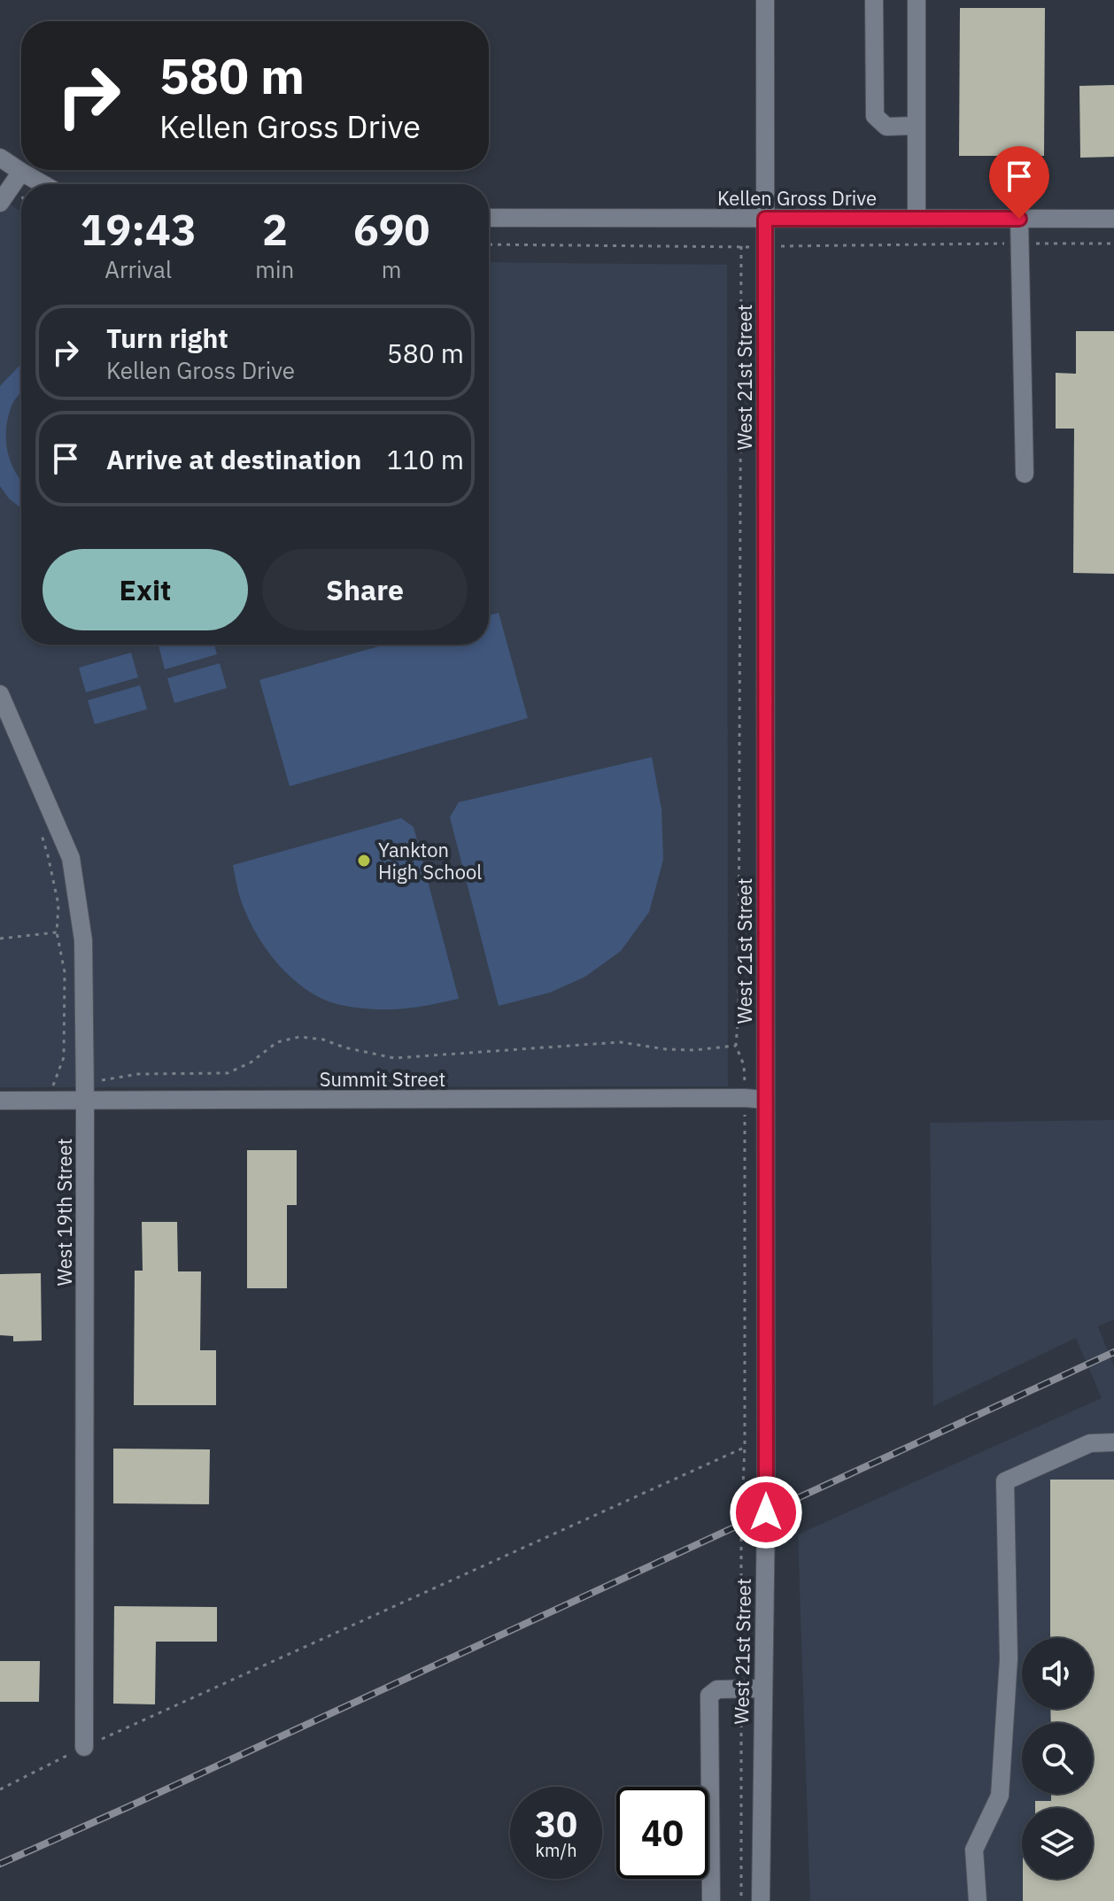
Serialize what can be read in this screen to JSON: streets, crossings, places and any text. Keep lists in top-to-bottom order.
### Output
{
  "streets": {
    "street": [
      "Kellen Gross Drive",
      "West 21st Street",
      "Summit Street",
      "West 19th Street"
    ]
  },
  "crossings": [
    ["Kellen Gross Drive", "West 21st Street"],
    ["West 21st Street", "Summit Street"],
    ["Summit Street", "West 19th Street"]
  ],
  "places": ["Yankton High School"],
  "page": {
    "turn": ["580 m", "Kellen Gross Drive"],
    "eta": [
      "19:43",
      "Arrival",
      "2",
      "min",
      "690",
      "m"
    ],
    "list": [
      {
        "name": "Turn right",
        "note": "Kellen Gross Drive",
        "value": "580 m"
      },
      {
        "name": "Arrive at destination",
        "value": "110 m"
      }
    ],
    "buttons": ["Exit", "Share"],
    "speed": "30 km/h",
    "limit": "40"
  }
}
